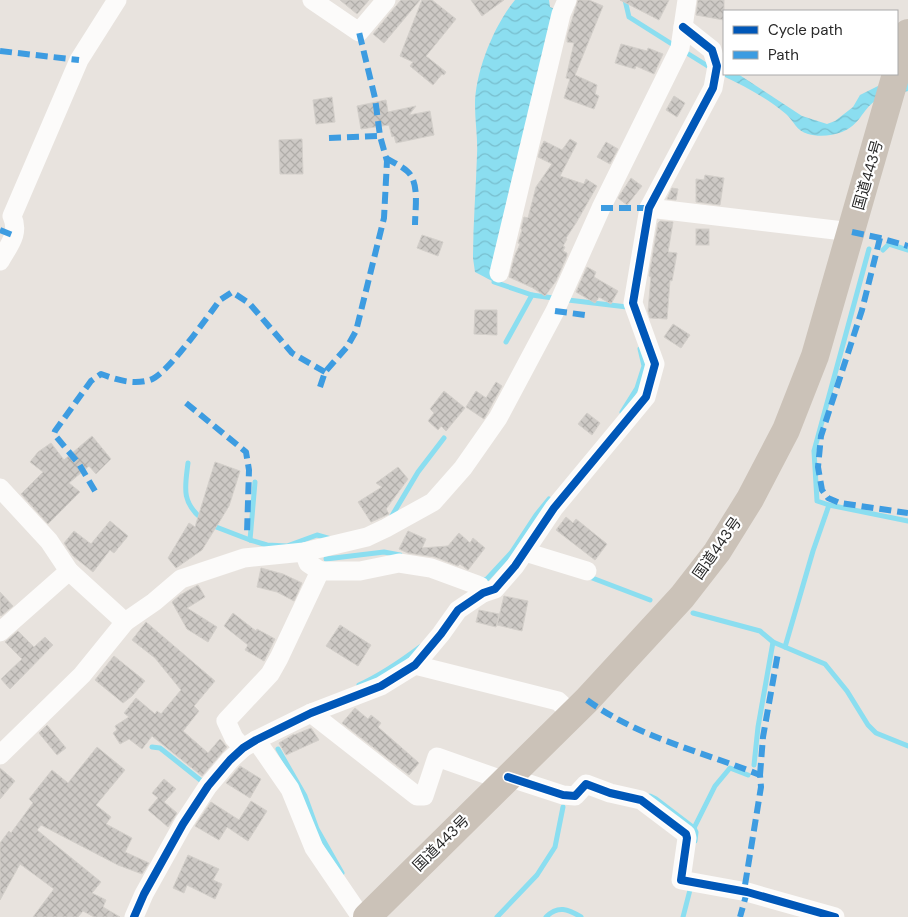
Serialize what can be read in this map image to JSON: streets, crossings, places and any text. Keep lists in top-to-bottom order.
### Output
{
  "streets": {
    "highway": ["国道443号"]
  },
  "legend": ["Cycle path", "Path"]
}
